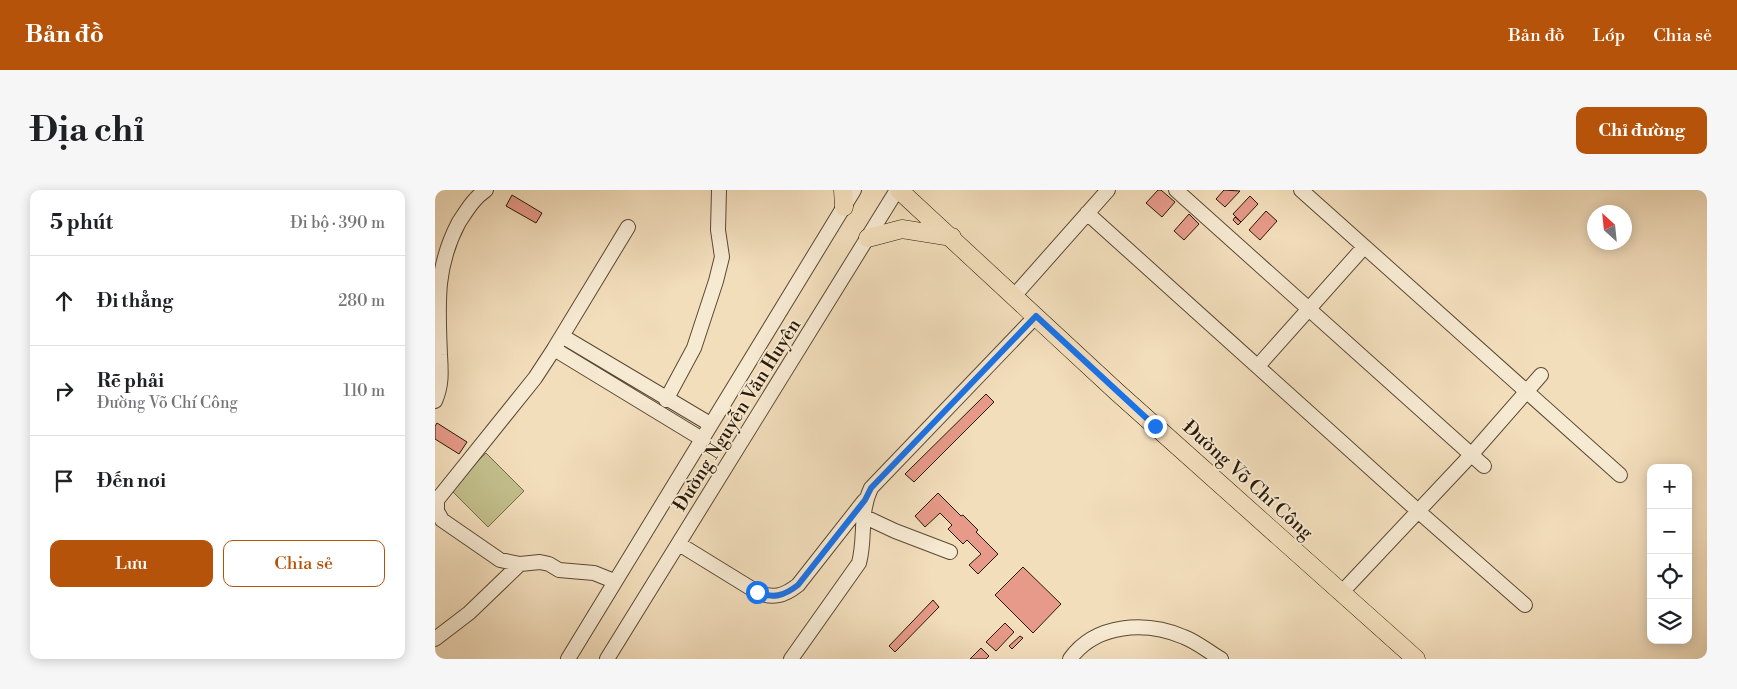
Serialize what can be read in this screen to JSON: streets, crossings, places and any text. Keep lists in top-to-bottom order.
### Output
{
  "streets": {
    "main road": ["Đường Võ Chí Công"],
    "street": ["Đường Nguyễn Văn Huyên"]
  },
  "crossings": [
    ["Đường Nguyễn Văn Huyên", "Đường Võ Chí Công"]
  ],
  "north": "top left",
  "page": {
    "header": "Bản đồ",
    "nav": ["Bản đồ", "Lớp", "Chia sẻ"],
    "buttons": [
      "Chỉ đường",
      ["Lưu", "Chia sẻ"]
    ],
    "title": "Địa chỉ",
    "heading": ["5 phút", "Đi bộ · 390 m"],
    "list": [
      ["Đi thẳng", "280 m"],
      ["Rẽ phải", "Đường Võ Chí Công", "110 m"],
      "Đến nơi"
    ],
    "map_buttons": ["+", "−"]
  }
}
